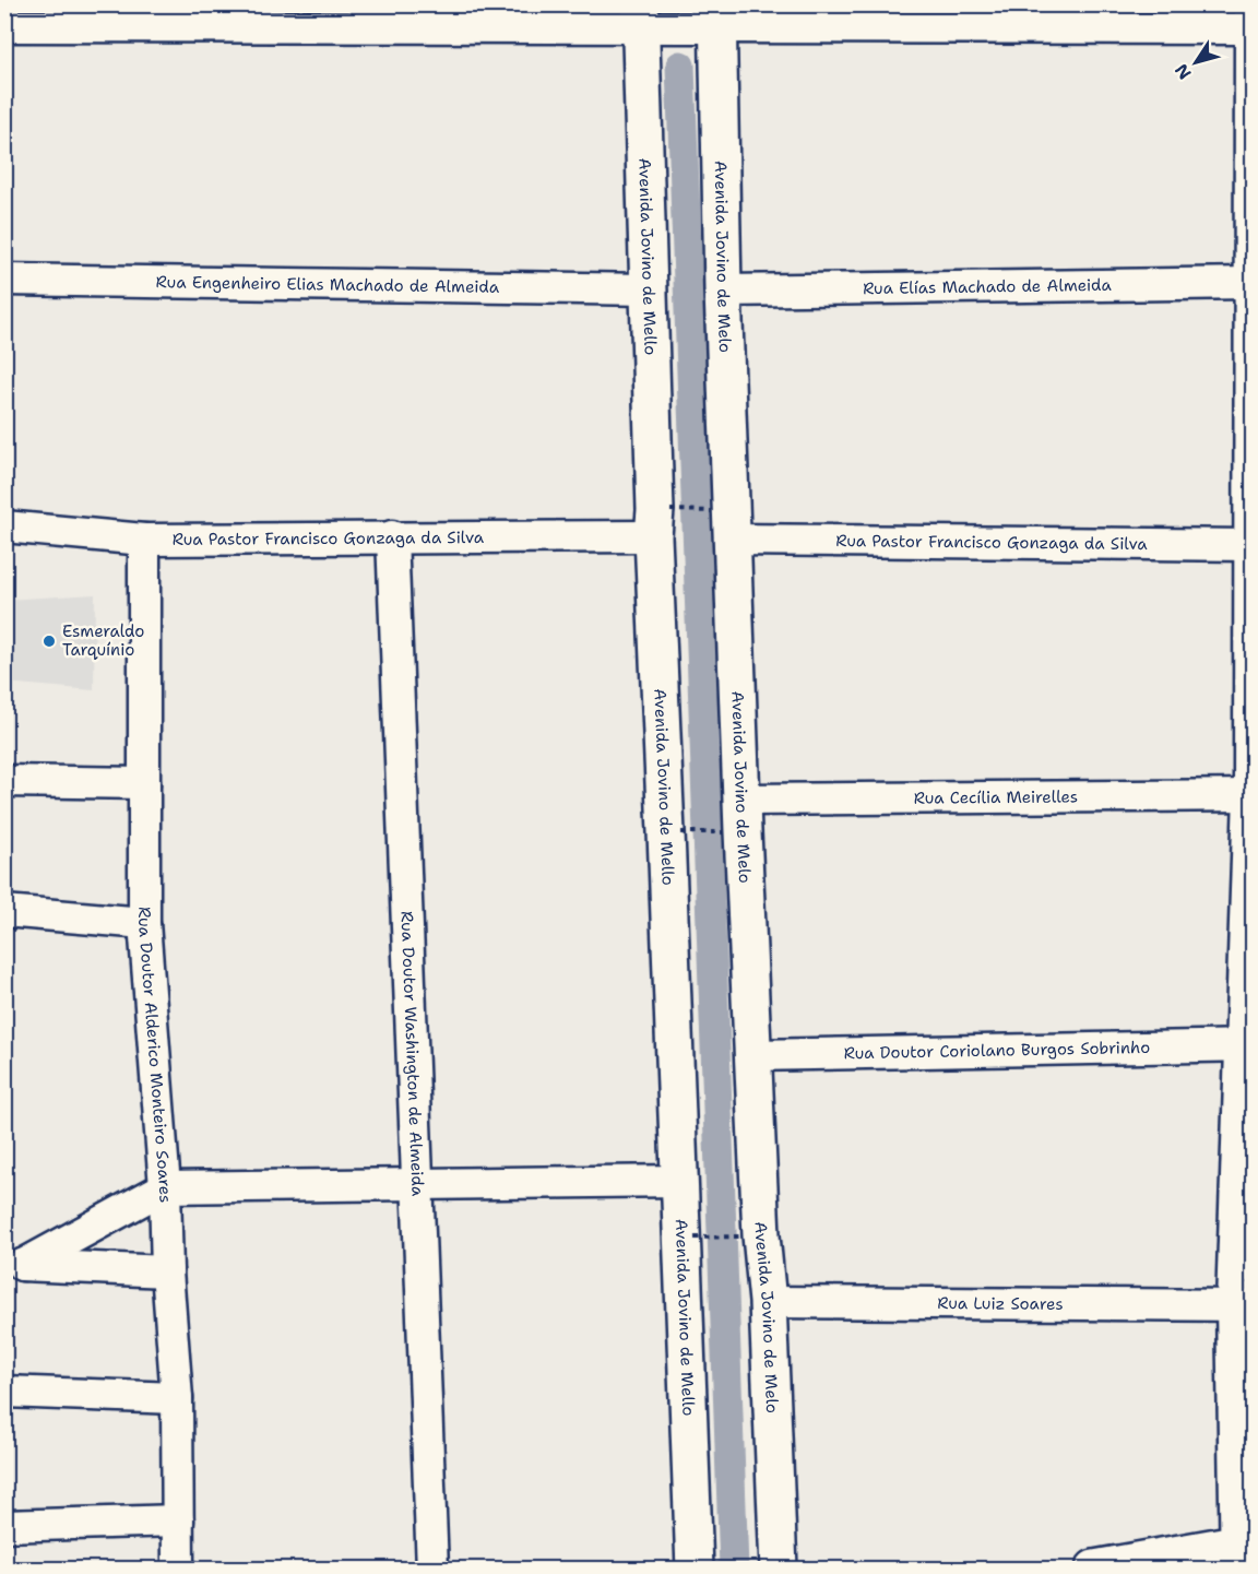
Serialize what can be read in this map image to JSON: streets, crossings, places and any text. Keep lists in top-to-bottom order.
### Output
{
  "streets": {
    "main road": ["Avenida Jovino de Mello", "Avenida Jovino de Melo"],
    "street": [
      "Rua Engenheiro Elias Machado de Almeida",
      "Rua Elías Machado de Almeida",
      "Rua Pastor Francisco Gonzaga da Silva",
      "Rua Cecília Meirelles",
      "Rua Doutor Coriolano Burgos Sobrinho",
      "Rua Doutor Washington de Almeida",
      "Rua Doutor Alderico Monteiro Soares",
      "Rua Luiz Soares"
    ]
  },
  "crossings": [
    ["Avenida Jovino de Mello", "Rua Engenheiro Elias Machado de Almeida"],
    ["Avenida Jovino de Mello", "Rua Pastor Francisco Gonzaga da Silva"],
    ["Avenida Jovino de Melo", "Rua Elías Machado de Almeida"],
    ["Avenida Jovino de Melo", "Rua Pastor Francisco Gonzaga da Silva"],
    ["Avenida Jovino de Melo", "Rua Cecília Meirelles"],
    ["Avenida Jovino de Melo", "Rua Doutor Coriolano Burgos Sobrinho"],
    ["Avenida Jovino de Melo", "Rua Luiz Soares"],
    ["Rua Pastor Francisco Gonzaga da Silva", "Rua Doutor Washington de Almeida"],
    ["Rua Pastor Francisco Gonzaga da Silva", "Rua Doutor Alderico Monteiro Soares"]
  ],
  "places": ["Esmeraldo Tarquínio"],
  "north": "bottom left"
}
